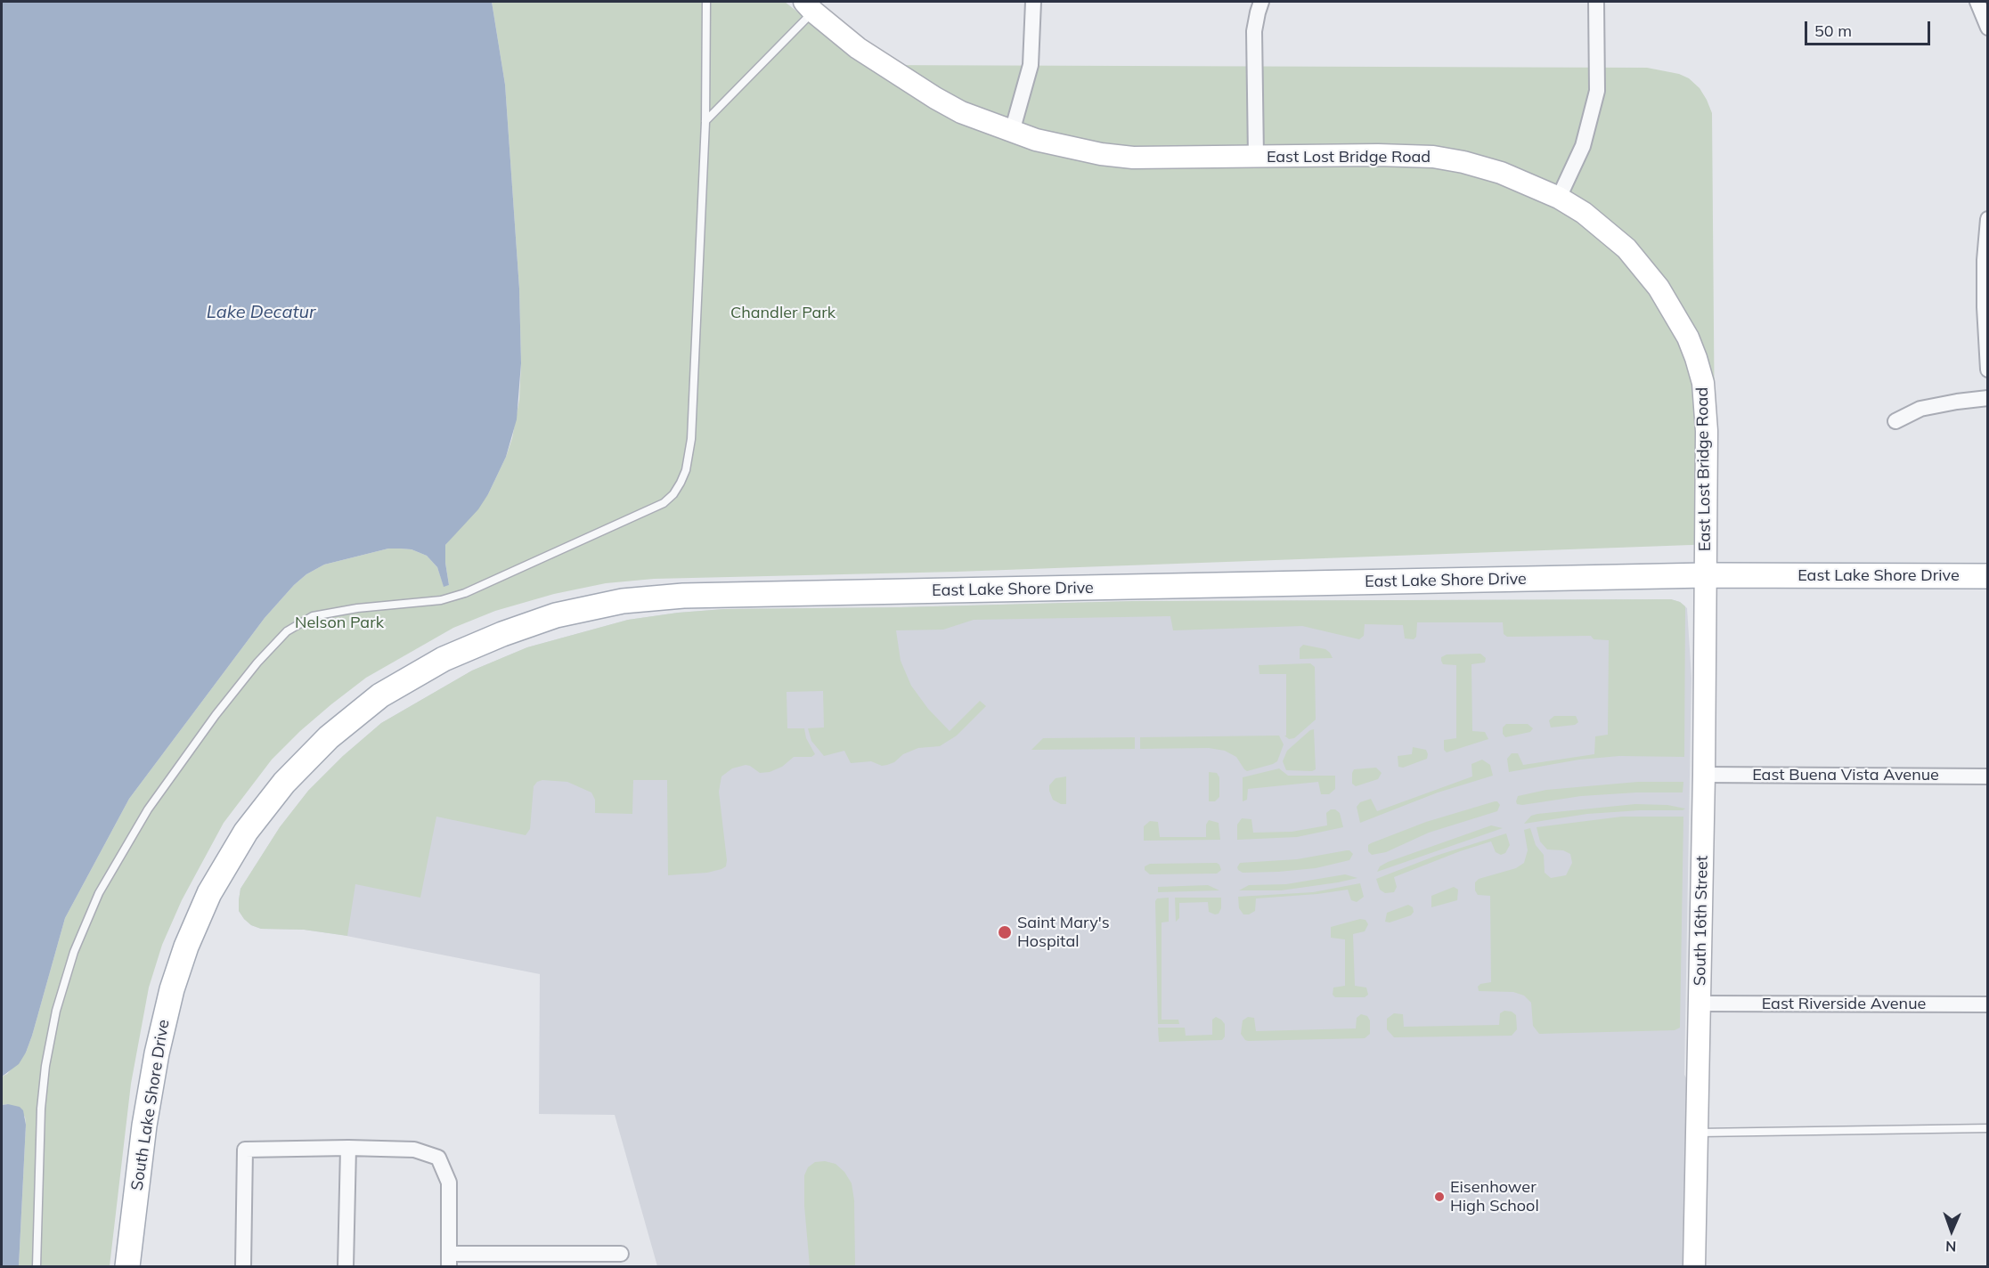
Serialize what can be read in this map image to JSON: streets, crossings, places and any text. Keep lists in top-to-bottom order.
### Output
{
  "streets": {
    "main road": ["East Lake Shore Drive", "South Lake Shore Drive"],
    "street": [
      "East Lost Bridge Road",
      "East Buena Vista Avenue",
      "South 16th Street",
      "East Riverside Avenue"
    ]
  },
  "crossings": [
    ["East Lost Bridge Road", "East Lake Shore Drive"],
    ["East Lost Bridge Road", "South 16th Street"],
    ["East Lake Shore Drive", "South 16th Street"],
    ["East Lake Shore Drive", "South Lake Shore Drive"],
    ["East Buena Vista Avenue", "South 16th Street"],
    ["South 16th Street", "East Riverside Avenue"]
  ],
  "water": ["Lake Decatur"],
  "parks": ["Chandler Park", "Nelson Park"],
  "places": ["Saint Mary's Hospital", "Eisenhower High School"],
  "scale_bar": "50 m",
  "north": "bottom"
}
